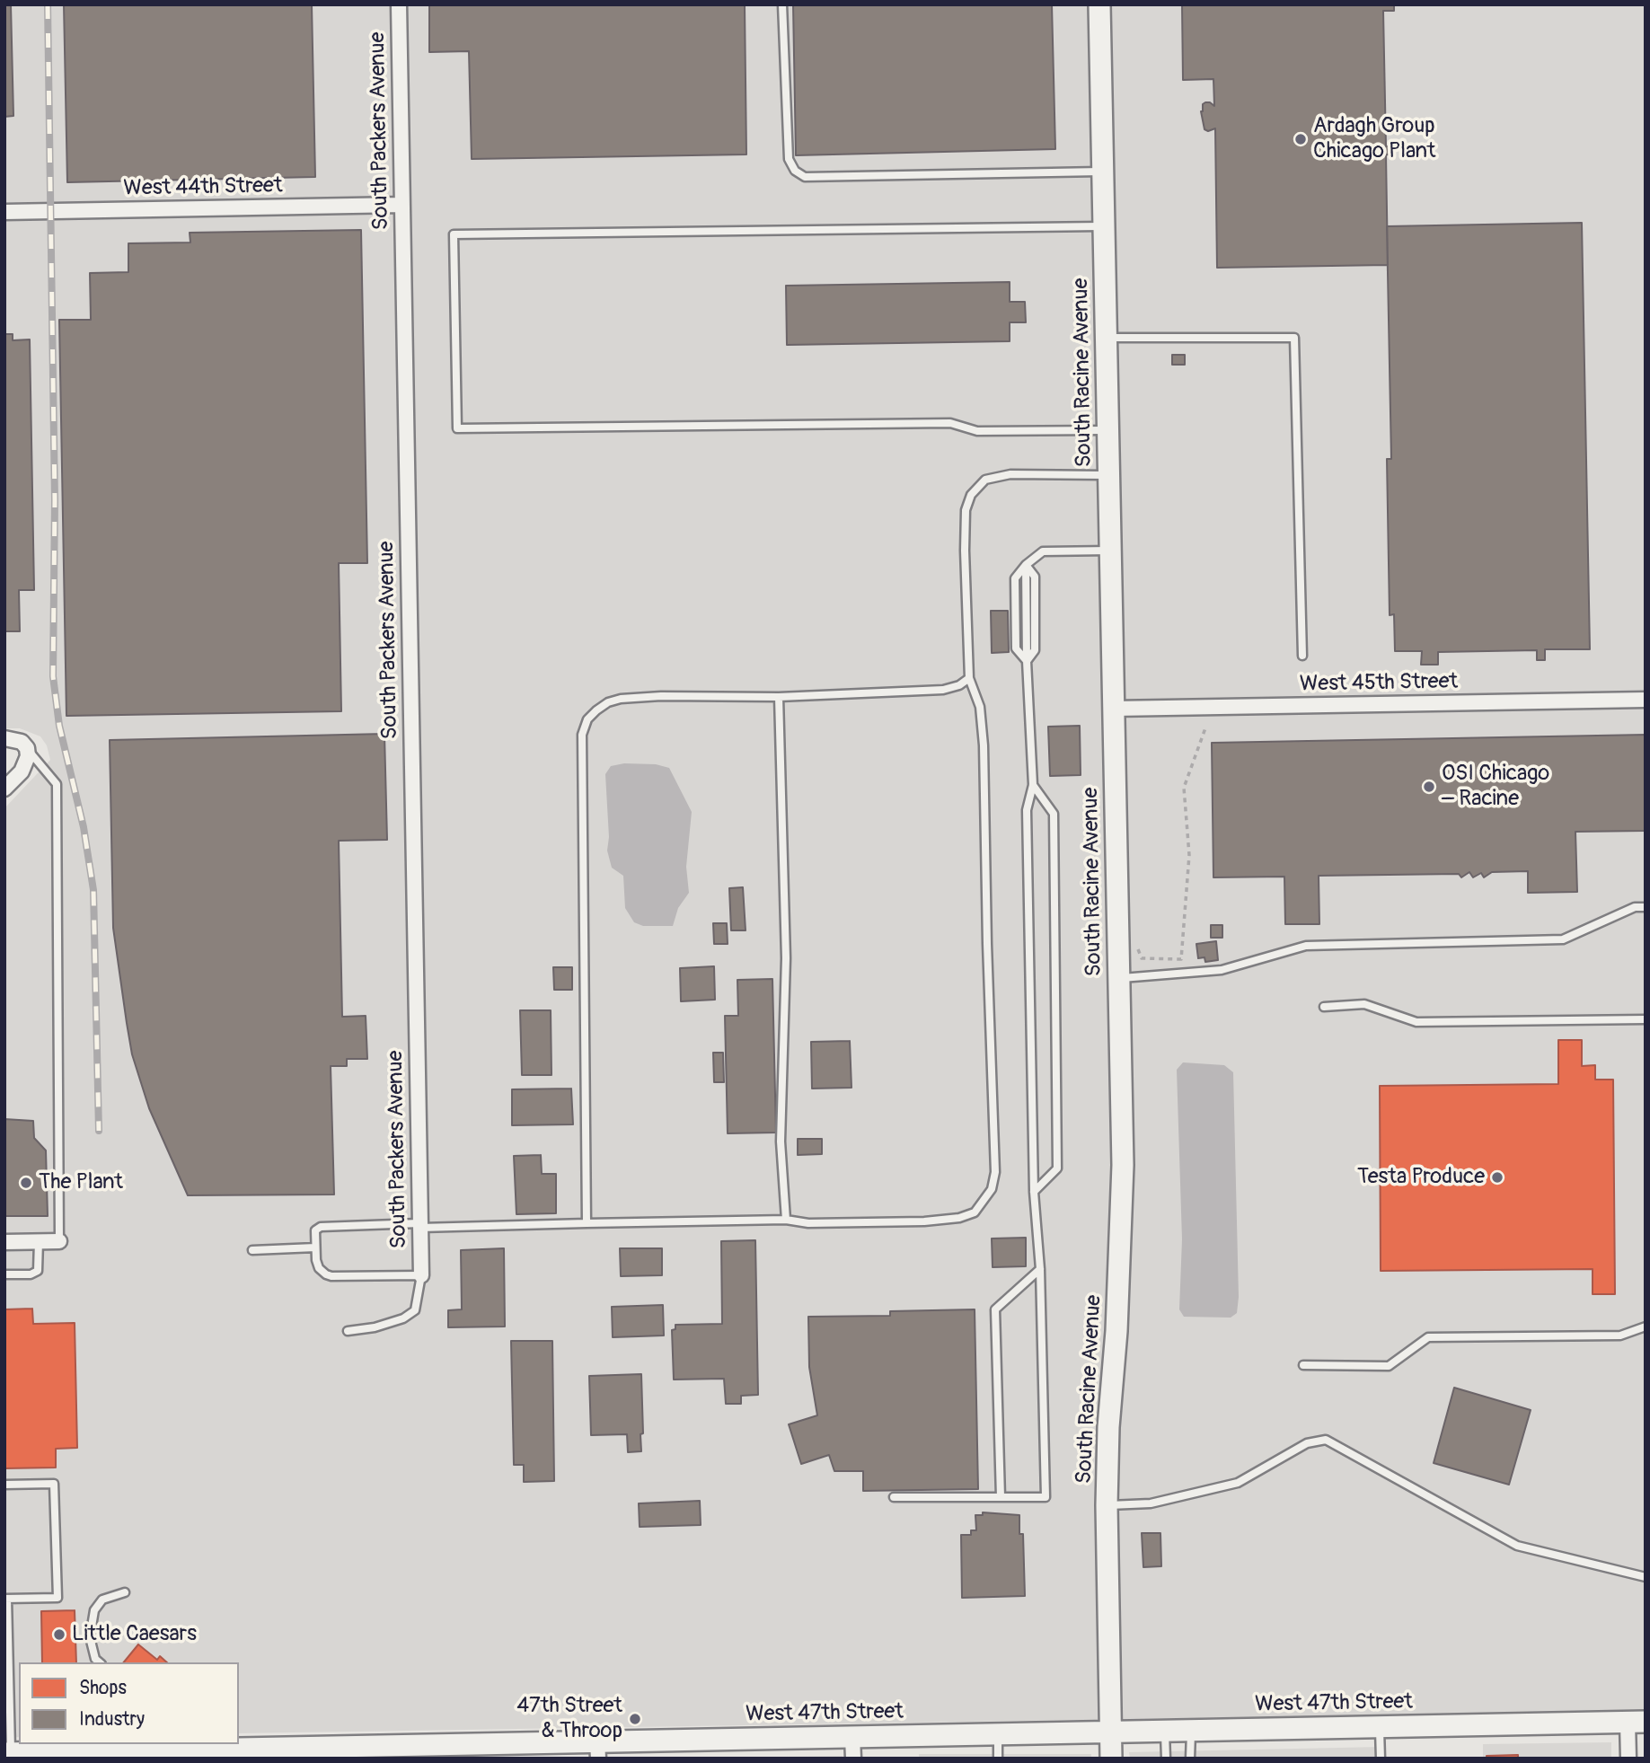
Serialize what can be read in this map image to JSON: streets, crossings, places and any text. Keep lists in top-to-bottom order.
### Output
{
  "streets": {
    "street": [
      "South Packers Avenue",
      "West 44th Street",
      "South Racine Avenue",
      "West 45th Street",
      "West 47th Street"
    ]
  },
  "crossings": [
    ["South Packers Avenue", "West 44th Street"],
    ["South Racine Avenue", "West 45th Street"],
    ["South Racine Avenue", "West 47th Street"]
  ],
  "places": [
    "Ardagh Group Chicago Plant",
    "OSI Chicago – Racine",
    "Testa Produce",
    "The Plant",
    "Little Caesars",
    "47th Street & Throop"
  ],
  "legend": ["Shops", "Industry"]
}
